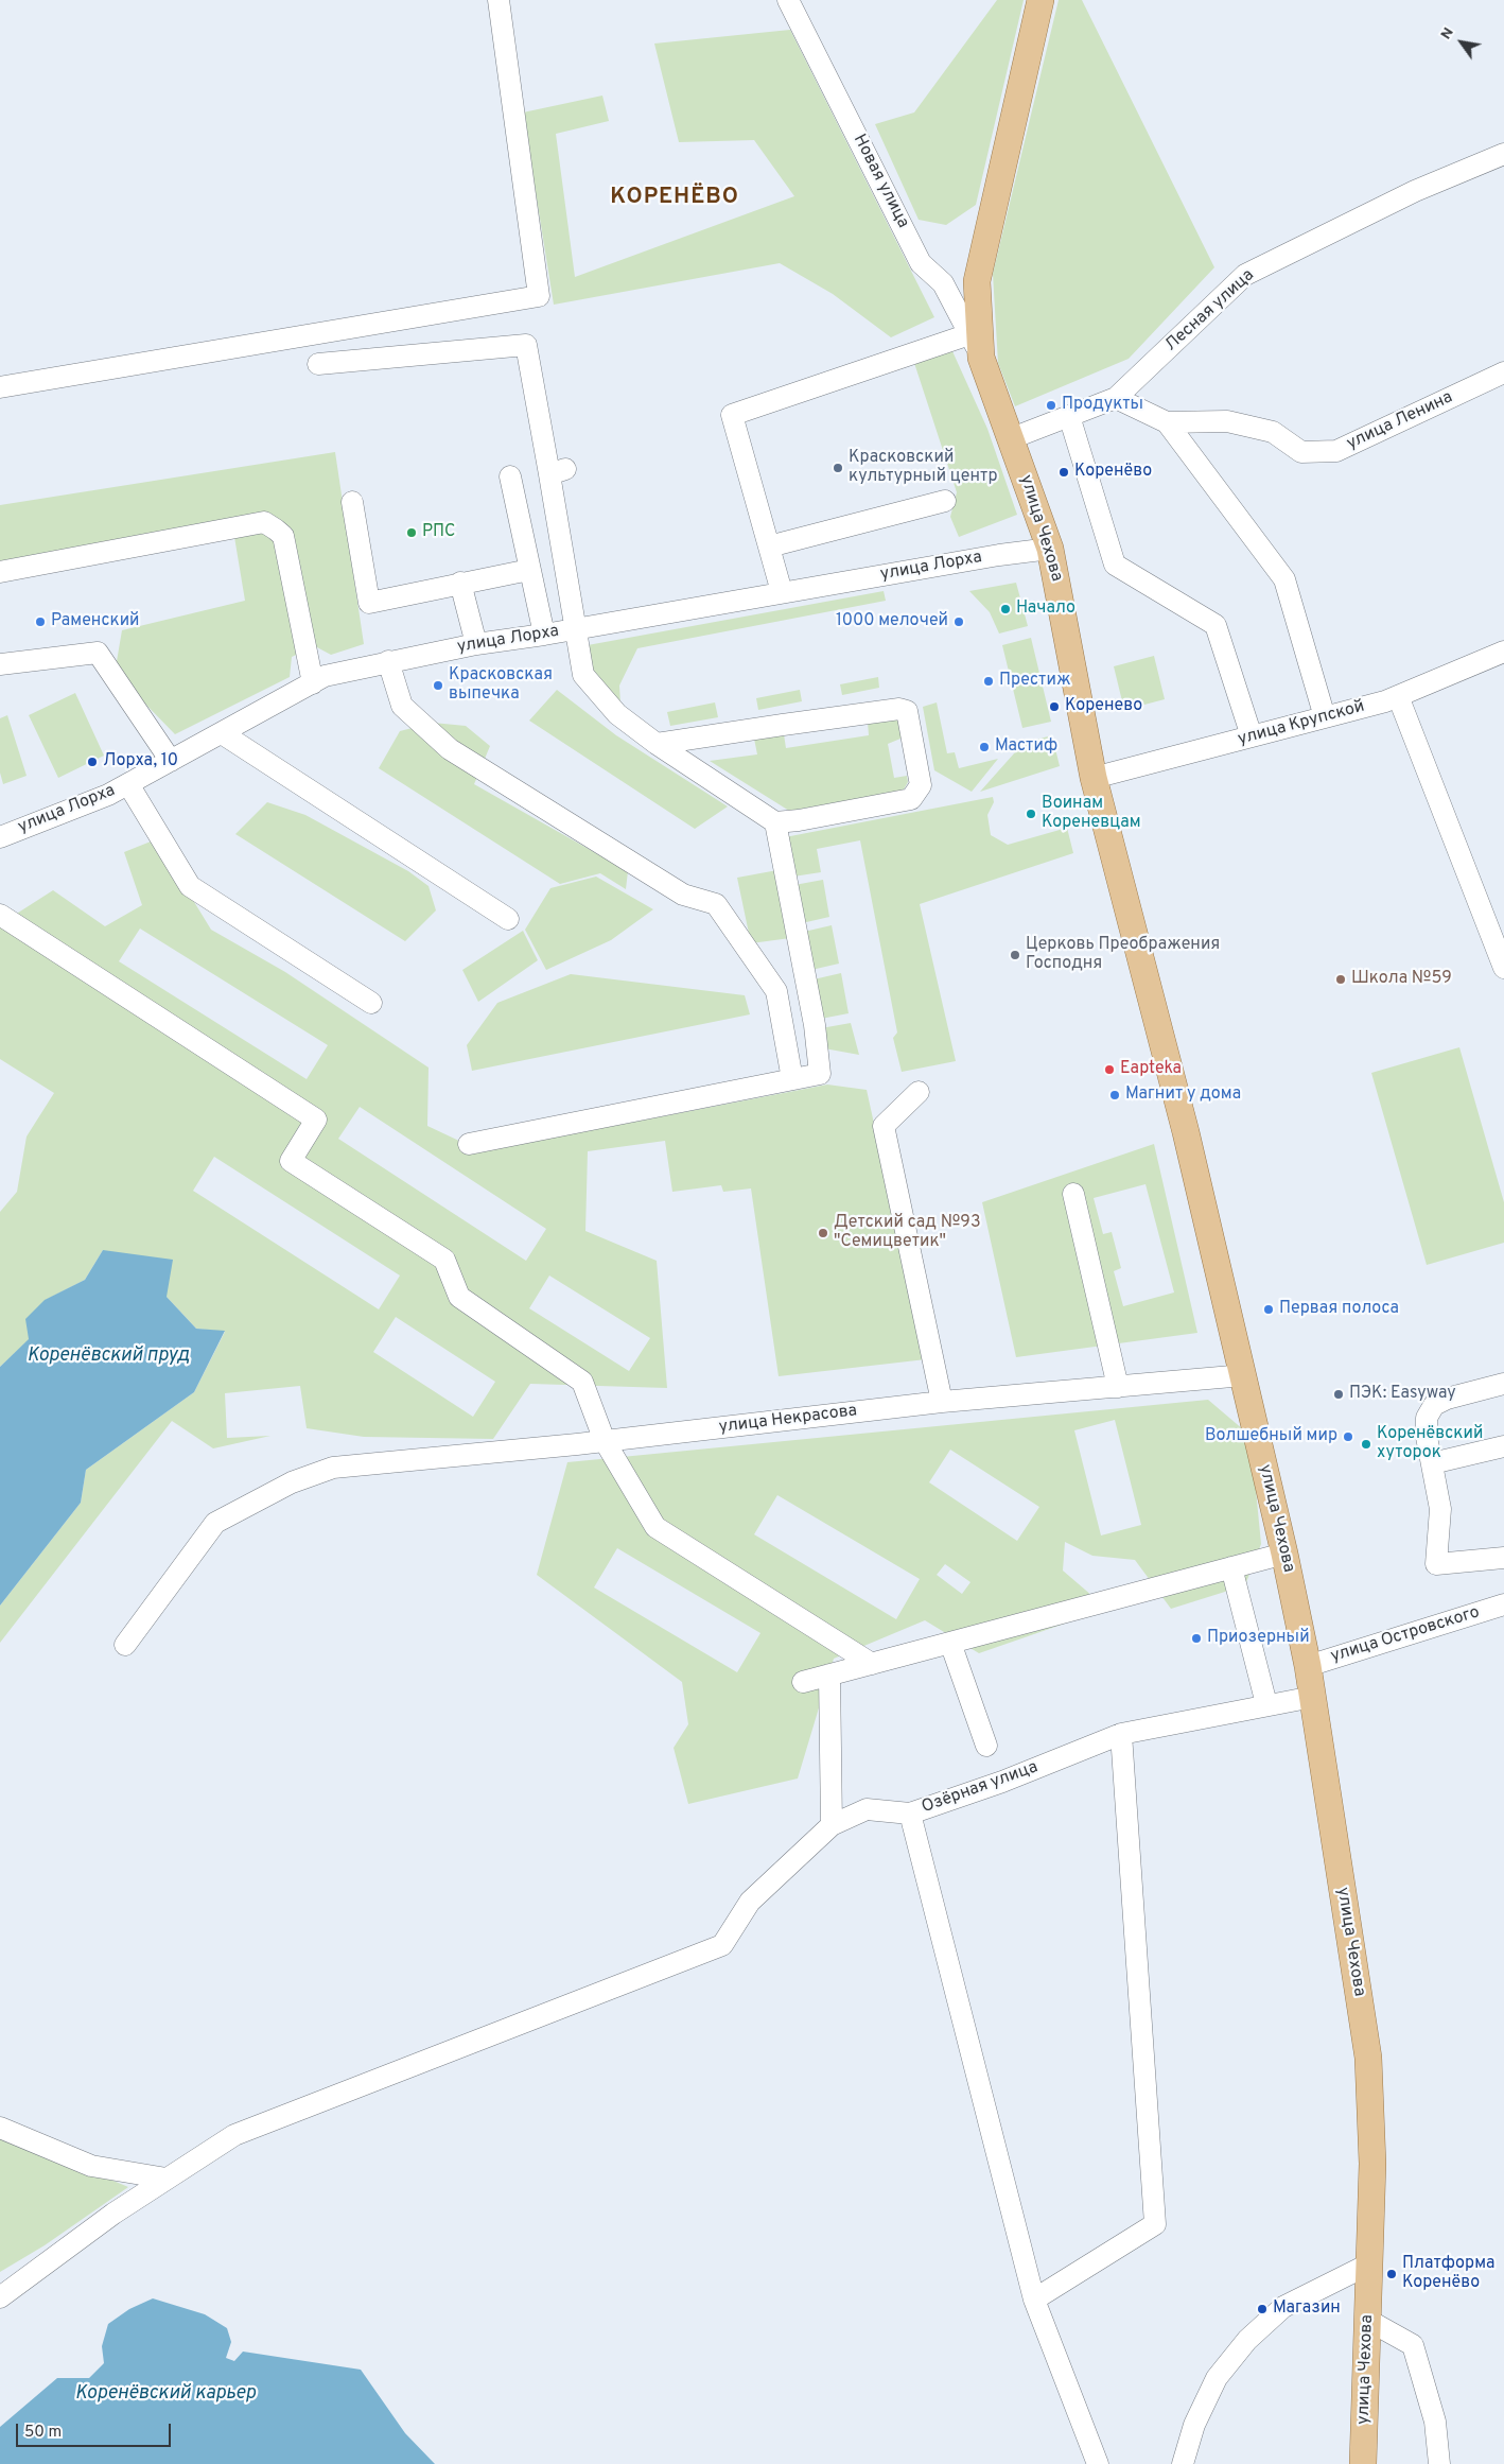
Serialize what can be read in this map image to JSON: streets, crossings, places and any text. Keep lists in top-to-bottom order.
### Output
{
  "streets": {
    "main road": ["Новая улица", "улица Чехова"],
    "street": [
      "Лесная улица",
      "улица Ленина",
      "улица Лорха",
      "улица Крупской",
      "улица Некрасова",
      "улица Островского",
      "Озёрная улица"
    ]
  },
  "crossings": [
    ["Новая улица", "Лесная улица"],
    ["Новая улица", "улица Чехова"],
    ["Лесная улица", "улица Ленина"],
    ["Лесная улица", "улица Чехова"],
    ["улица Чехова", "улица Лорха"],
    ["улица Чехова", "улица Крупской"],
    ["улица Чехова", "улица Некрасова"],
    ["улица Чехова", "улица Островского"],
    ["улица Чехова", "Озёрная улица"]
  ],
  "districts": ["КОРЕНЁВО"],
  "water": ["Коренёвский пруд", "Коренёвский карьер"],
  "places": [
    "Продукты",
    "Красковский культурный центр",
    "Коренёво",
    "РПС",
    "Начало",
    "Раменский",
    "1000 мелочей",
    "Престиж",
    "Красковская выпечка",
    "Коренево",
    "Мастиф",
    "Лорха, 10",
    "Воинам Кореневцам",
    "Церковь Преображения Господня",
    "Школа №59",
    "Eapteka",
    "Магнит у дома",
    "Детский сад №93 \"Семицветик\"",
    "Первая полоса",
    "ПЭК: Easyway",
    "Волшебный мир",
    "Коренёвский хуторок",
    "Приозерный",
    "Платформа Коренёво",
    "Магазин"
  ],
  "scale_bar": "50 m",
  "north": "top left"
}
